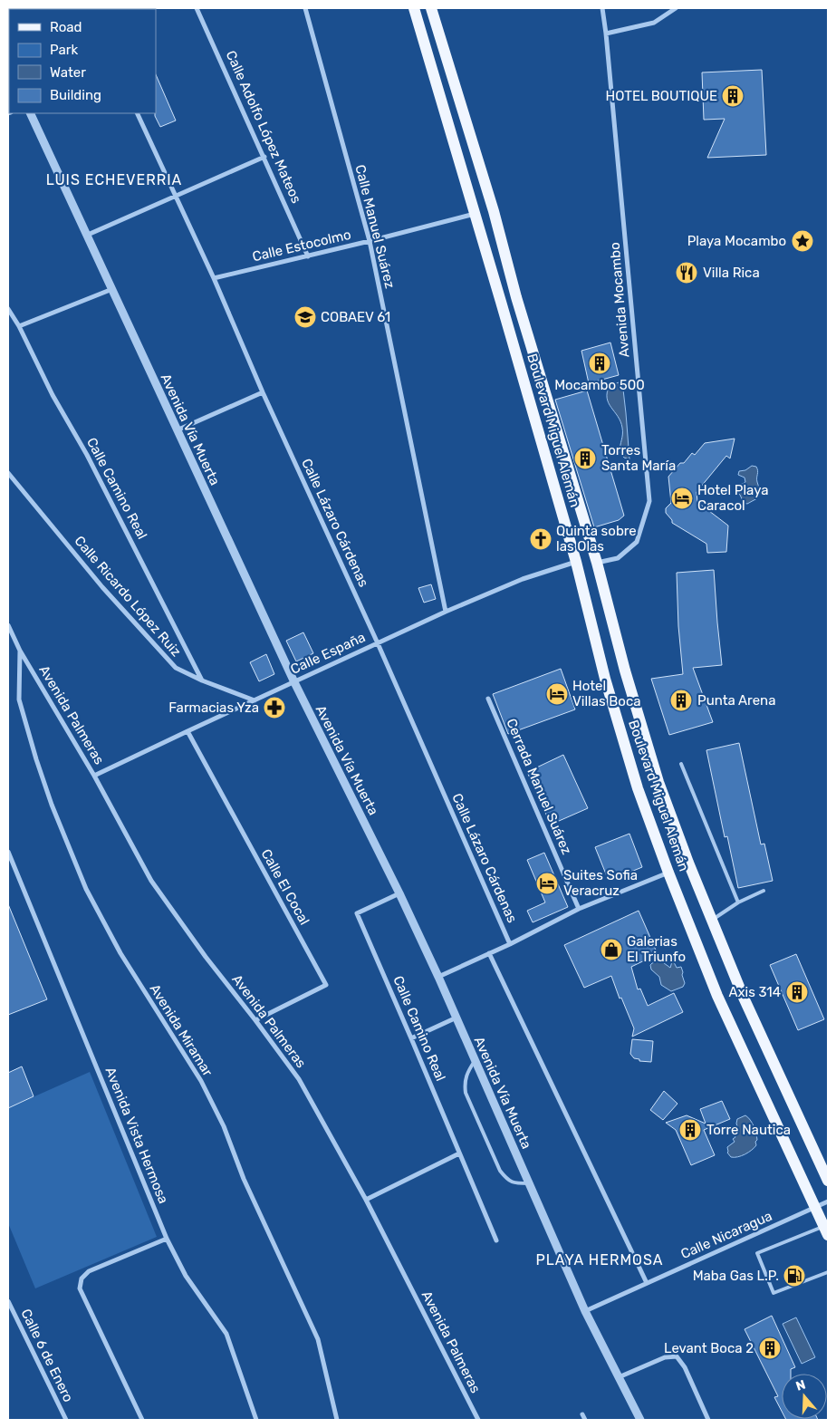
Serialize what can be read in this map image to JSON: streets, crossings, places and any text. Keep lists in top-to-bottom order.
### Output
{
  "streets": {
    "main road": ["Boulevard Miguel Alemán"],
    "street": [
      "Calle Adolfo López Mateos",
      "Calle Manuel Suárez",
      "Calle Estocolmo",
      "Avenida Mocambo",
      "Avenida Vía Muerta",
      "Calle Camino Real",
      "Calle Lázaro Cárdenas",
      "Calle Ricardo López Ruiz",
      "Calle España",
      "Avenida Palmeras",
      "Cerrada Manuel Suárez",
      "Calle El Cocal",
      "Avenida Miramar",
      "Avenida Vista Hermosa",
      "Calle Nicaragua",
      "Calle 6 de Enero"
    ]
  },
  "crossings": [
    ["Calle Adolfo López Mateos", "Calle Estocolmo"],
    ["Calle Manuel Suárez", "Calle Estocolmo"],
    ["Calle Manuel Suárez", "Calle España"],
    ["Calle Estocolmo", "Boulevard Miguel Alemán"],
    ["Calle Estocolmo", "Calle Lázaro Cárdenas"],
    ["Avenida Mocambo", "Boulevard Miguel Alemán"],
    ["Avenida Vía Muerta", "Calle Camino Real"],
    ["Avenida Vía Muerta", "Calle España"],
    ["Avenida Vía Muerta", "Calle Nicaragua"],
    ["Boulevard Miguel Alemán", "Calle España"],
    ["Boulevard Miguel Alemán", "Calle Nicaragua"],
    ["Calle Camino Real", "Calle Ricardo López Ruiz"],
    ["Calle Lázaro Cárdenas", "Calle España"],
    ["Calle Ricardo López Ruiz", "Calle España"],
    ["Calle España", "Avenida Palmeras"],
    ["Calle España", "Calle El Cocal"],
    ["Avenida Palmeras", "Calle El Cocal"],
    ["Avenida Palmeras", "Avenida Miramar"]
  ],
  "districts": ["LUIS ECHEVERRIA", "PLAYA HERMOSA"],
  "places": {
    "building": [
      "HOTEL BOUTIQUE",
      "Mocambo 500",
      "Torres Santa María",
      "Punta Arena",
      "Axis 314",
      "Torre Nautica",
      "Levant Boca 2"
    ],
    "place": ["Playa Mocambo"],
    "restaurant": ["Villa Rica"],
    "school or university": ["COBAEV 61"],
    "hotel": ["Hotel Playa Caracol", "Hotel Villas Boca", "Suites Sofia Veracruz"],
    "church": ["Quinta sobre las Olas"],
    "pharmacy": ["Farmacias Yza"],
    "shop": ["Galerias El Triunfo"],
    "fuel station": ["Maba Gas L.P."]
  },
  "legend": [
    "Road",
    "Park",
    "Water",
    "Building"
  ],
  "north": "top"
}
